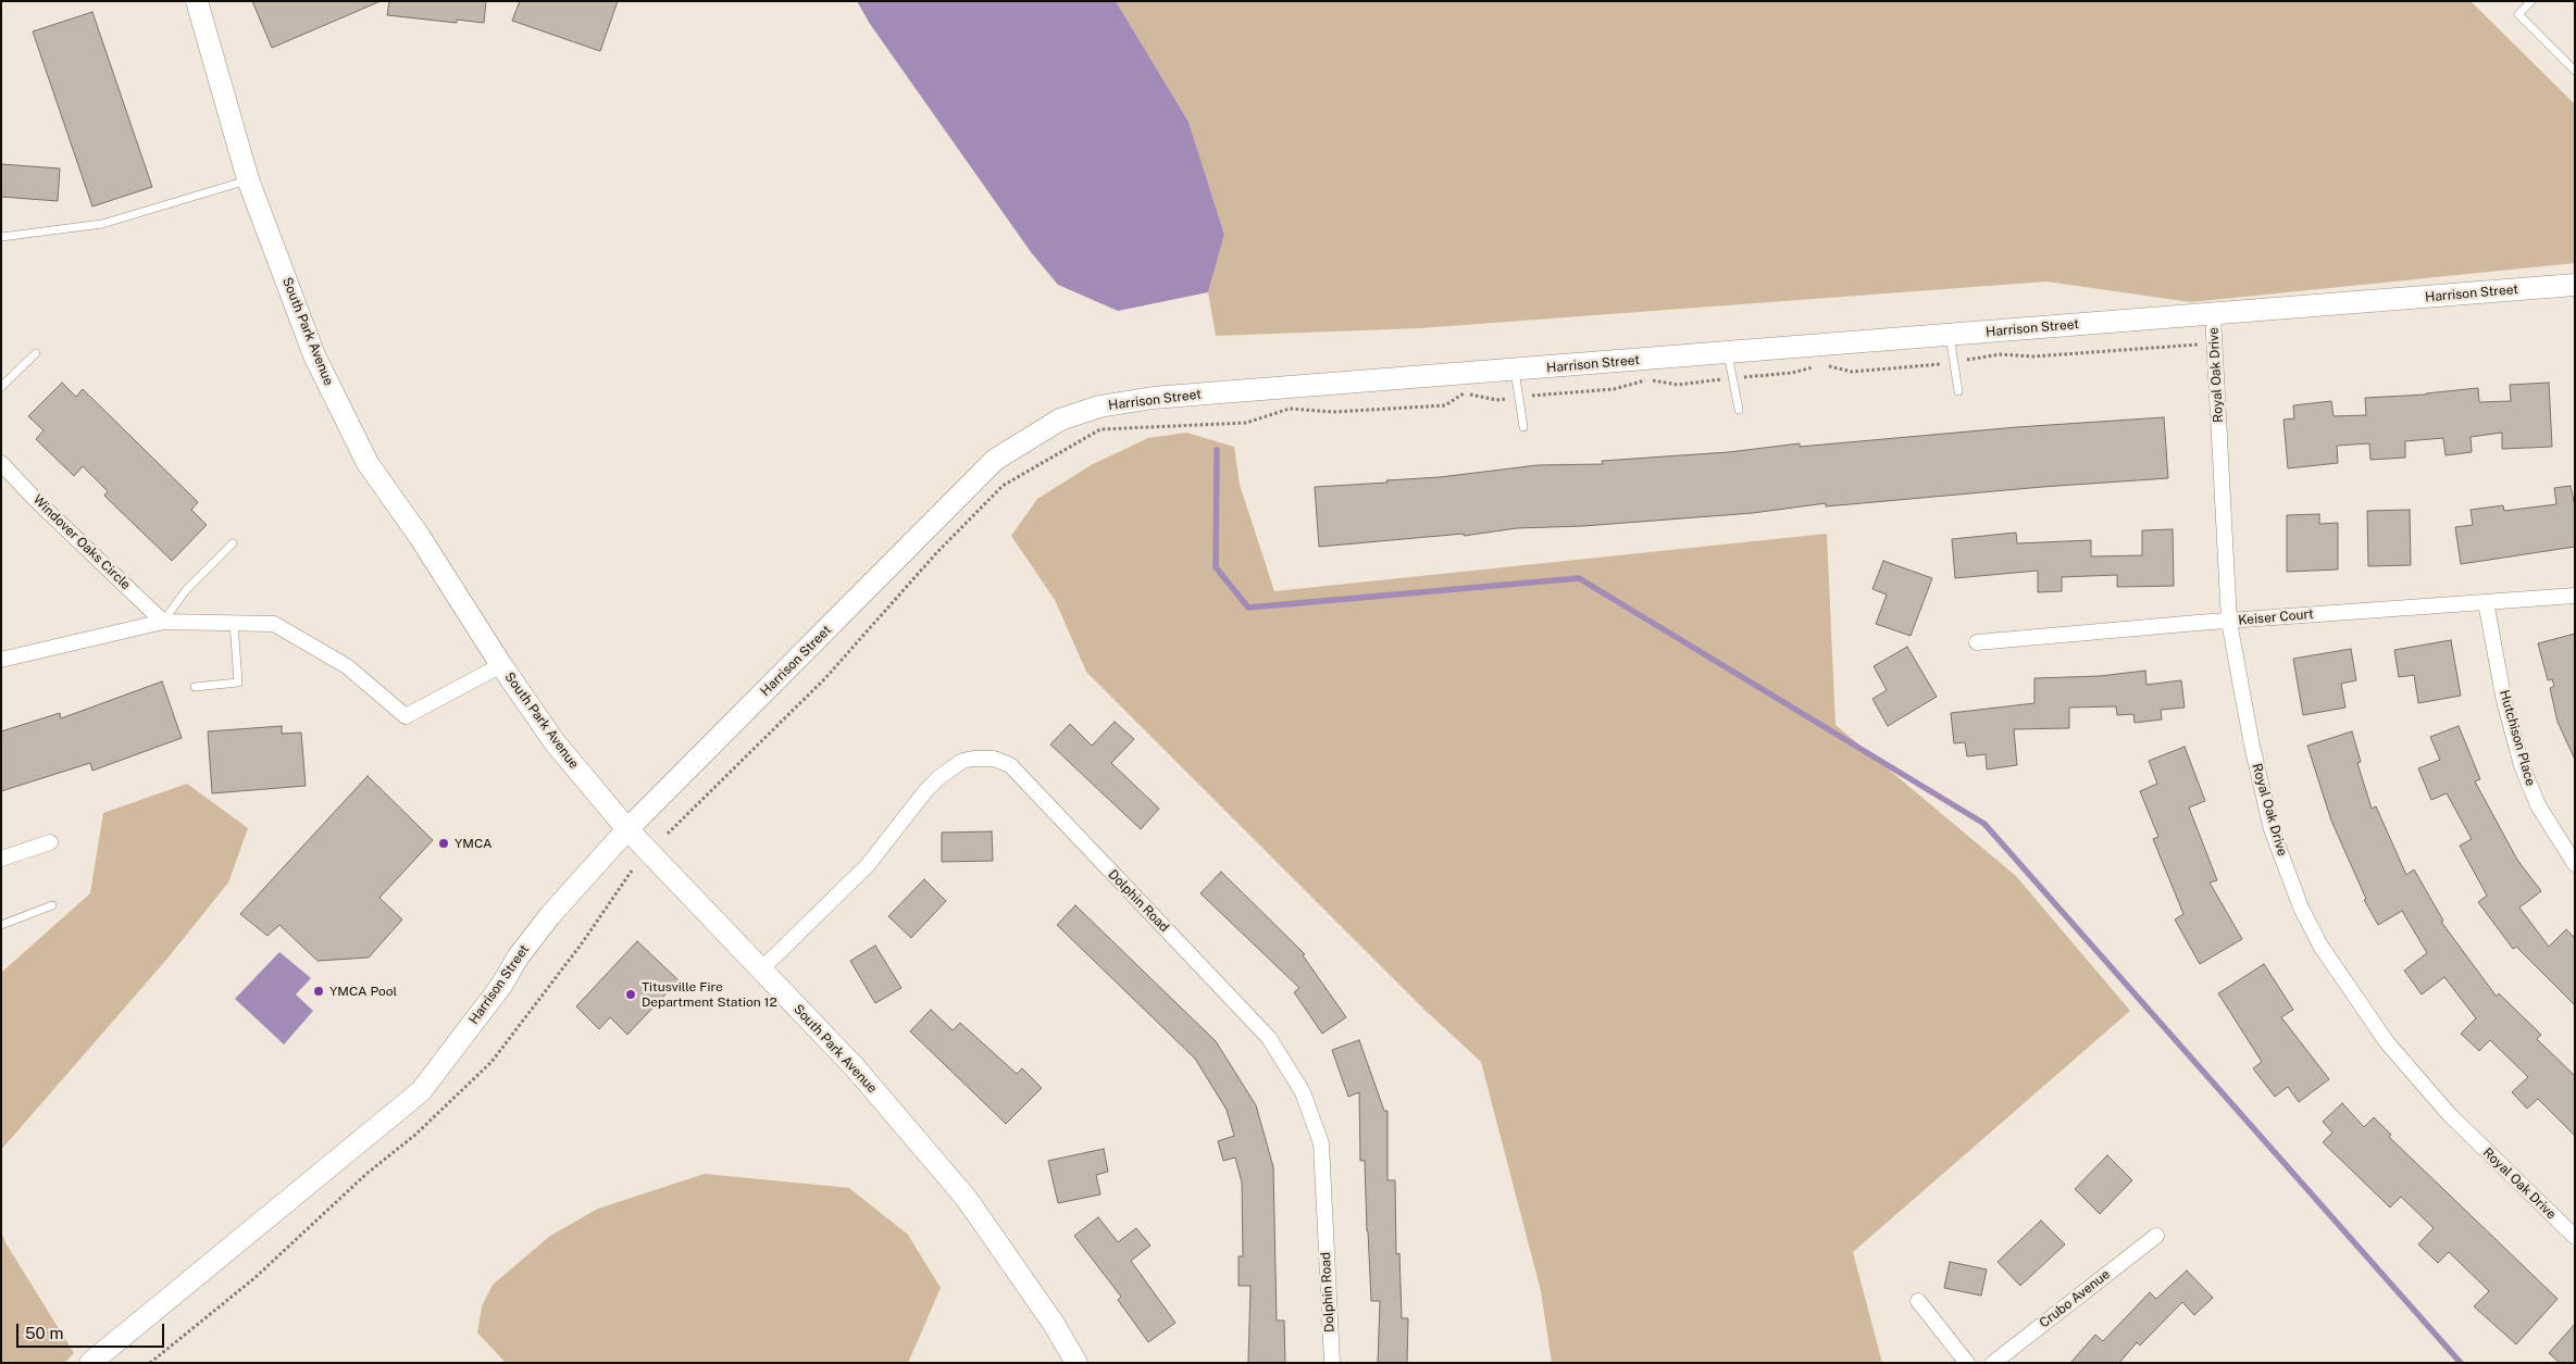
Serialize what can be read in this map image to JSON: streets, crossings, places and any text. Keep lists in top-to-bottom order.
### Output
{
  "streets": {
    "street": [
      "Harrison Street",
      "South Park Avenue",
      "Royal Oak Drive",
      "Windover Oaks Circle",
      "Keiser Court",
      "Hutchison Place",
      "Dolphin Road",
      "Crubo Avenue"
    ]
  },
  "crossings": [
    ["Harrison Street", "South Park Avenue"],
    ["Harrison Street", "Royal Oak Drive"],
    ["South Park Avenue", "Dolphin Road"],
    ["Royal Oak Drive", "Keiser Court"],
    ["Keiser Court", "Hutchison Place"]
  ],
  "places": ["YMCA", "YMCA Pool", "Titusville Fire Department Station 12"],
  "scale_bar": "50 m"
}
